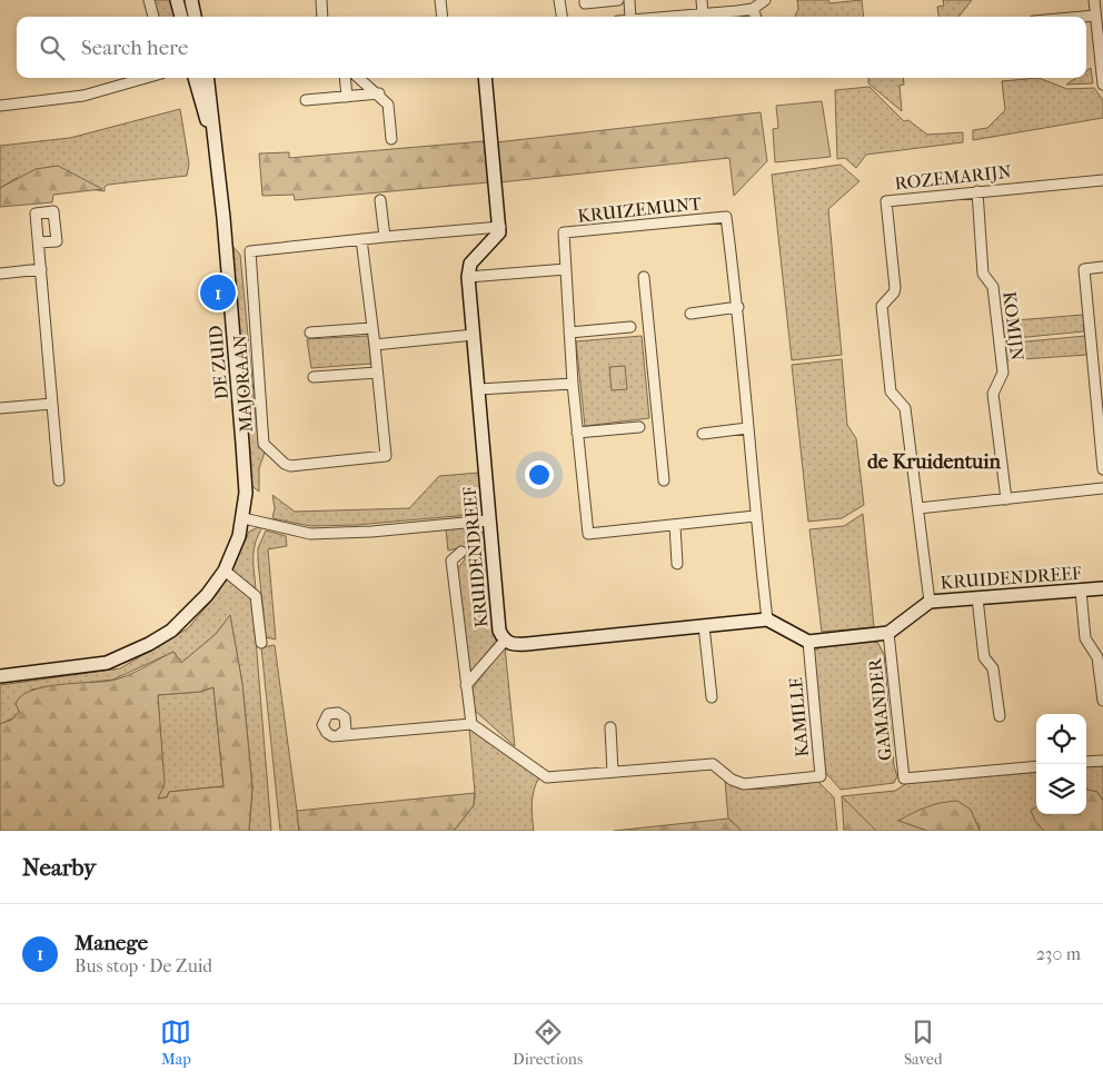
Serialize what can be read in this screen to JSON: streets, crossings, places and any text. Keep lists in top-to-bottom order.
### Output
{
  "streets": {
    "street": [
      "ROZEMARIJN",
      "KRUIZEMUNT",
      "KOMIJN",
      "DE ZUID",
      "MAJORAAN",
      "KRUIDENDREEF",
      "GAMANDER",
      "KAMILLE"
    ]
  },
  "crossings": [
    ["ROZEMARIJN", "KOMIJN"],
    ["ROZEMARIJN", "KRUIDENDREEF"],
    ["KRUIZEMUNT", "KRUIDENDREEF"],
    ["KRUIDENDREEF", "GAMANDER"]
  ],
  "districts": ["de Kruidentuin"],
  "page": {
    "search": "Search here",
    "pins": "1",
    "heading": "Nearby",
    "list": [
      {
        "mark": "1",
        "name": "Manege",
        "note": "Bus stop · De Zuid",
        "value": "230 m"
      }
    ],
    "nav": ["Map", "Directions", "Saved"]
  }
}
